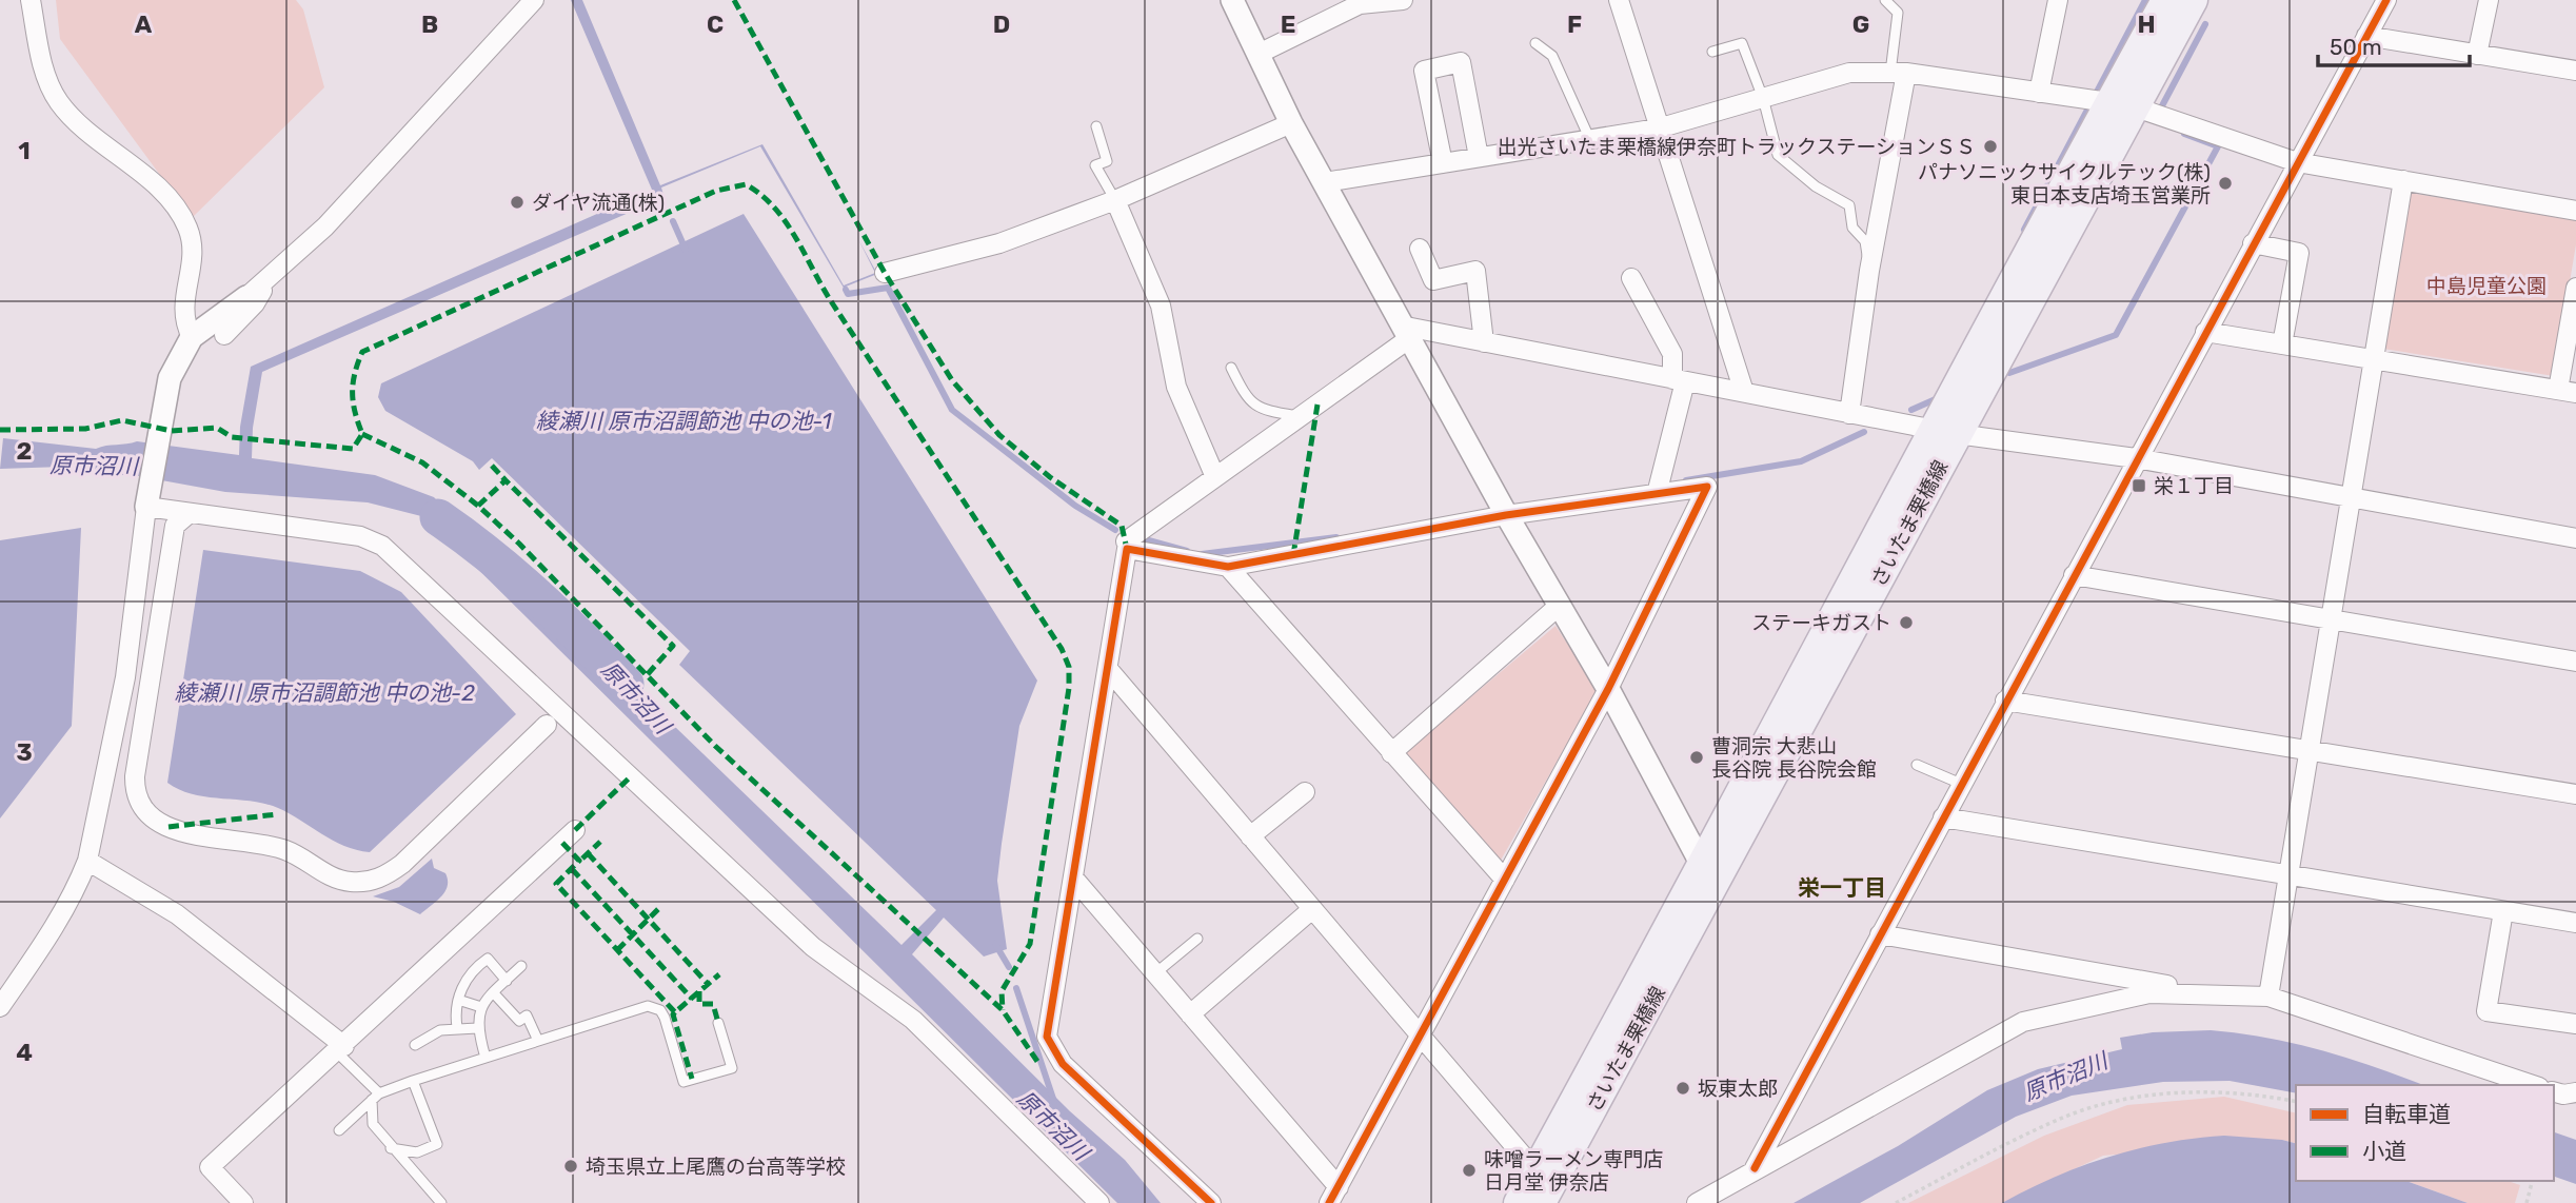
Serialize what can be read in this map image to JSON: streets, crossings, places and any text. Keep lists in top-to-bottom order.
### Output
{
  "streets": {
    "main road": ["さいたま栗橋線"]
  },
  "districts": ["栄一丁目"],
  "water": ["綾瀬川 原市沼調節池 中の池-1", "原市沼川", "綾瀬川 原市沼調節池 中の池-2"],
  "parks": ["中島児童公園"],
  "places": {
    "other": [
      "出光さいたま栗橋線伊奈町トラックステーションＳＳ",
      "パナソニックサイクルテック(株) 東日本支店埼玉営業所",
      "ダイヤ流通(株)",
      "ステーキガスト",
      "曹洞宗 大悲山 長谷院 長谷院会館",
      "坂東太郎",
      "埼玉県立上尾鷹の台高等学校",
      "味噌ラーメン専門店 日月堂 伊奈店"
    ],
    "transit": ["栄１丁目"]
  },
  "legend": ["自転車道", "小道"],
  "scale_bar": "50 m",
  "grid": {
    "columns": [
      "A",
      "B",
      "C",
      "D",
      "E",
      "F",
      "G",
      "H"
    ],
    "rows": [
      "1",
      "2",
      "3",
      "4"
    ]
  }
}
